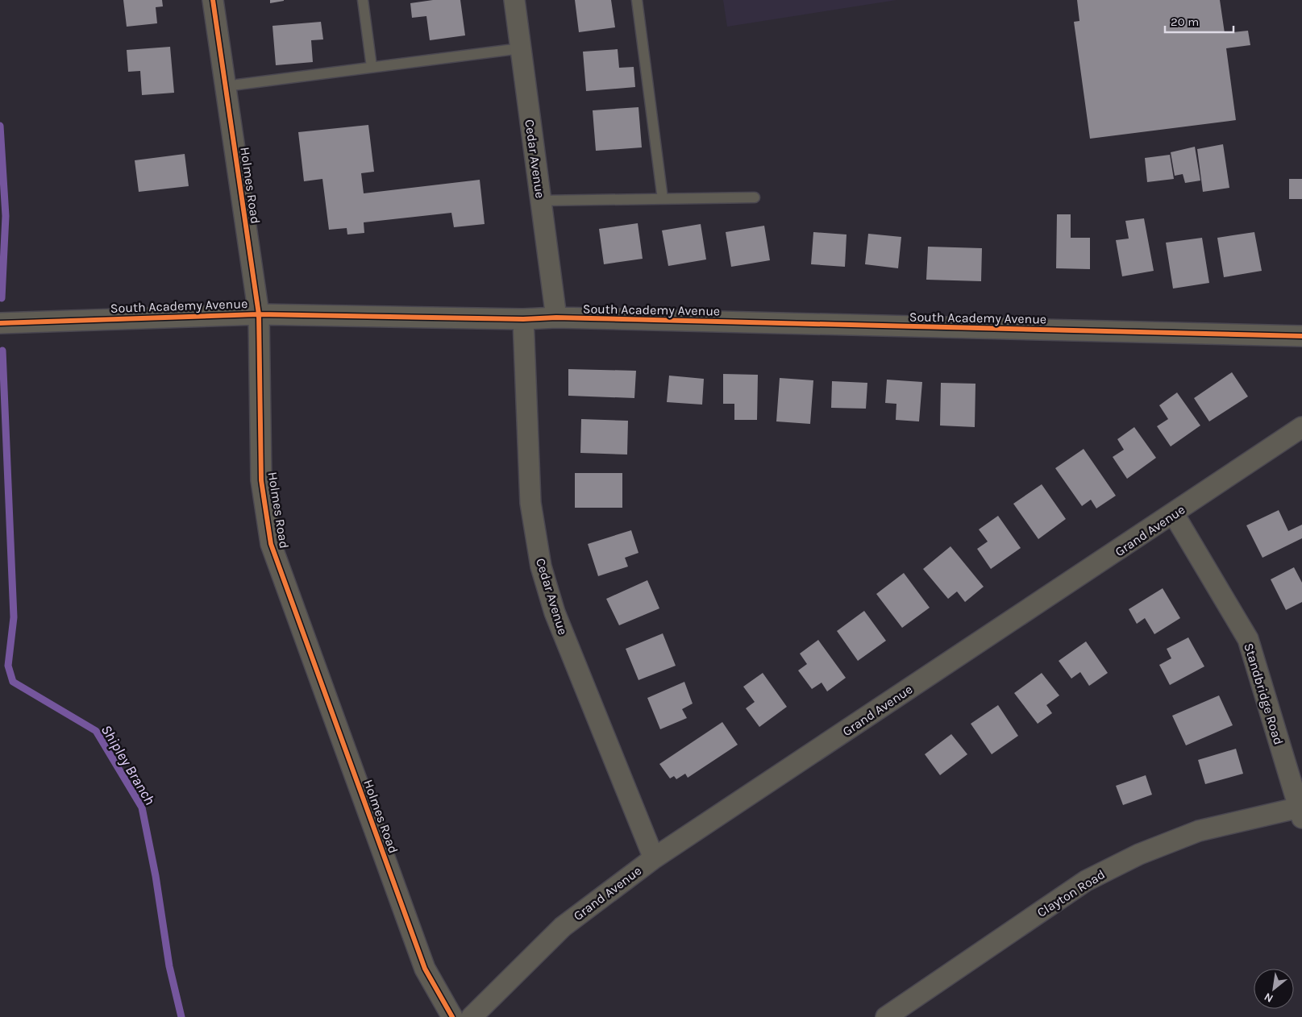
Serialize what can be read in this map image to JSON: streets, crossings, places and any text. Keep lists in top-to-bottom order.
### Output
{
  "streets": {
    "street": [
      "Cedar Avenue",
      "Holmes Road",
      "South Academy Avenue",
      "Grand Avenue",
      "Standbridge Road",
      "Clayton Road"
    ]
  },
  "crossings": [
    ["Cedar Avenue", "South Academy Avenue"],
    ["Cedar Avenue", "Grand Avenue"],
    ["Holmes Road", "South Academy Avenue"],
    ["Grand Avenue", "Standbridge Road"],
    ["Standbridge Road", "Clayton Road"]
  ],
  "water": ["Shipley Branch"],
  "scale_bar": "20 m",
  "north": "bottom left"
}
